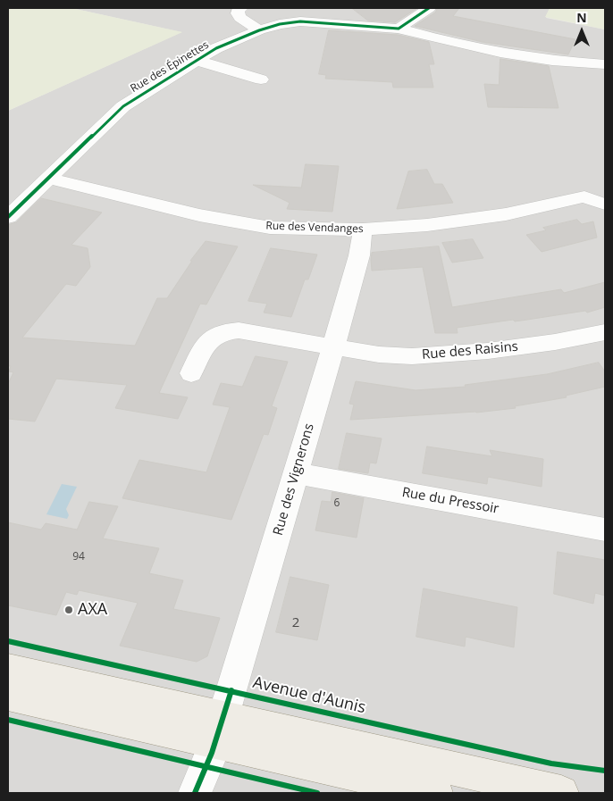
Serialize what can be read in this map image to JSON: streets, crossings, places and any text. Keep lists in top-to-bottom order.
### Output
{
  "streets": {
    "street": [
      "Rue des Épinettes",
      "Rue des Vendanges",
      "Rue des Raisins",
      "Rue des Vignerons",
      "Rue du Pressoir"
    ],
    "cycle path": ["Avenue d'Aunis"]
  },
  "crossings": [
    ["Rue des Épinettes", "Rue des Vendanges"],
    ["Rue des Vendanges", "Rue des Vignerons"],
    ["Rue des Raisins", "Rue des Vignerons"],
    ["Rue des Vignerons", "Rue du Pressoir"]
  ],
  "places": ["AXA"],
  "house_numbers": ["6", "94", "2"],
  "north": "top"
}
